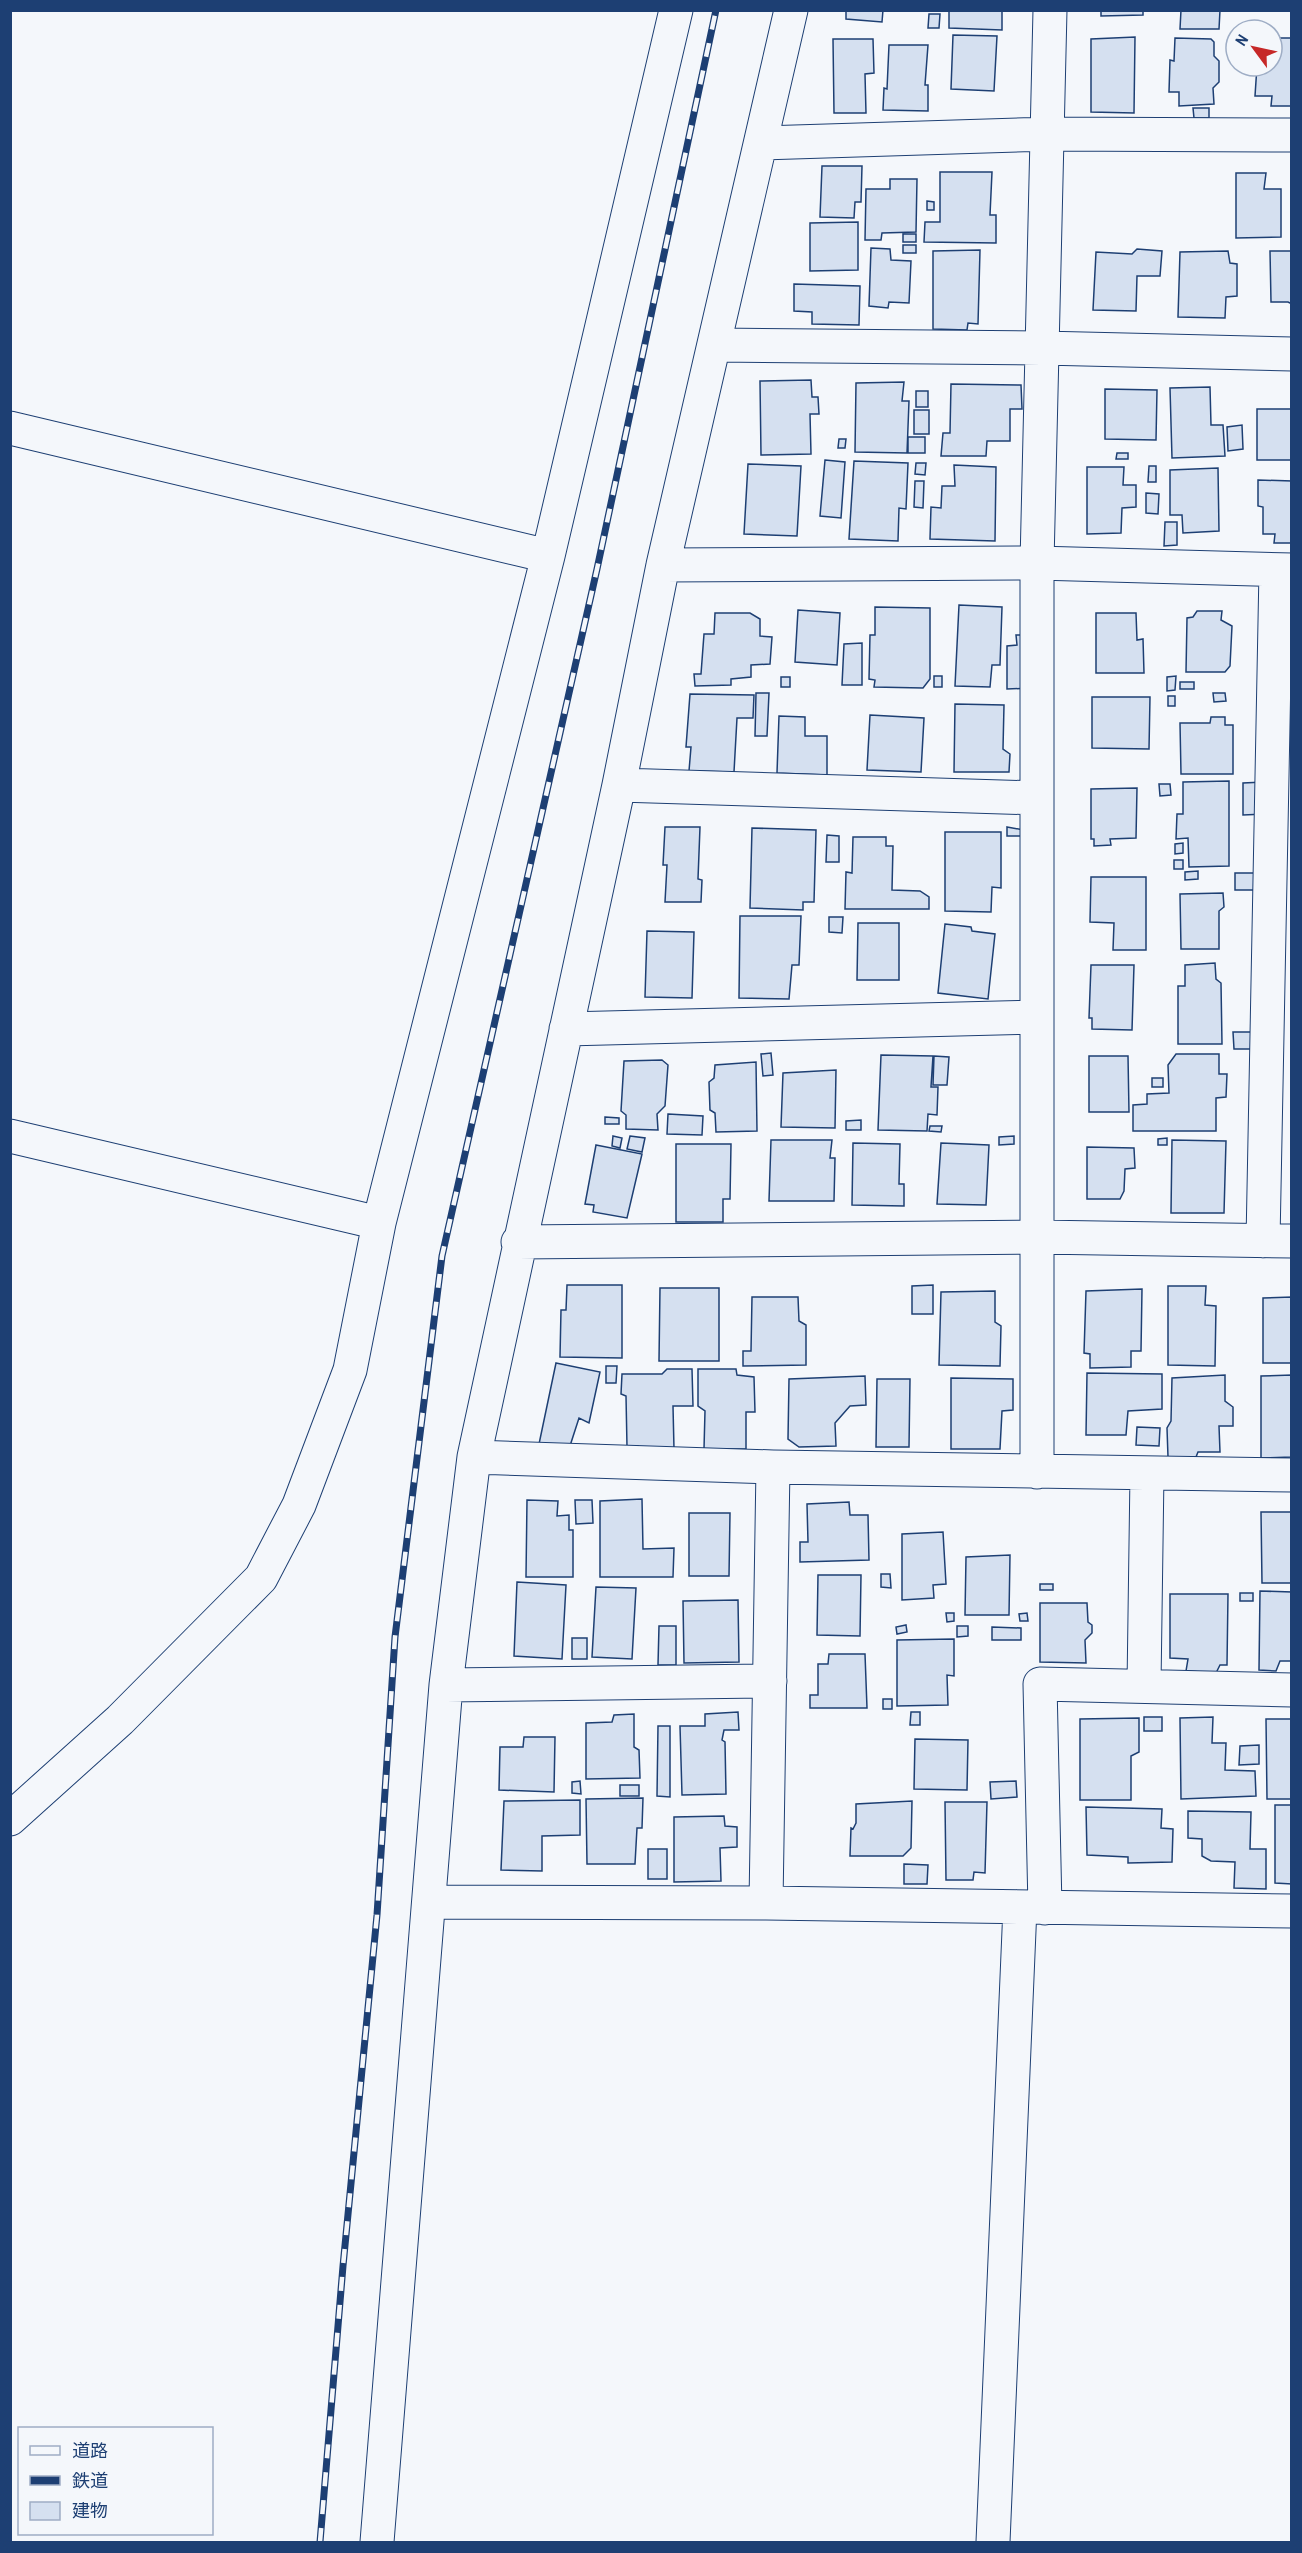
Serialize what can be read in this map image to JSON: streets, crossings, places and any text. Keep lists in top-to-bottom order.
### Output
{
  "legend": ["道路", "鉄道", "建物"],
  "north": "top left"
}
